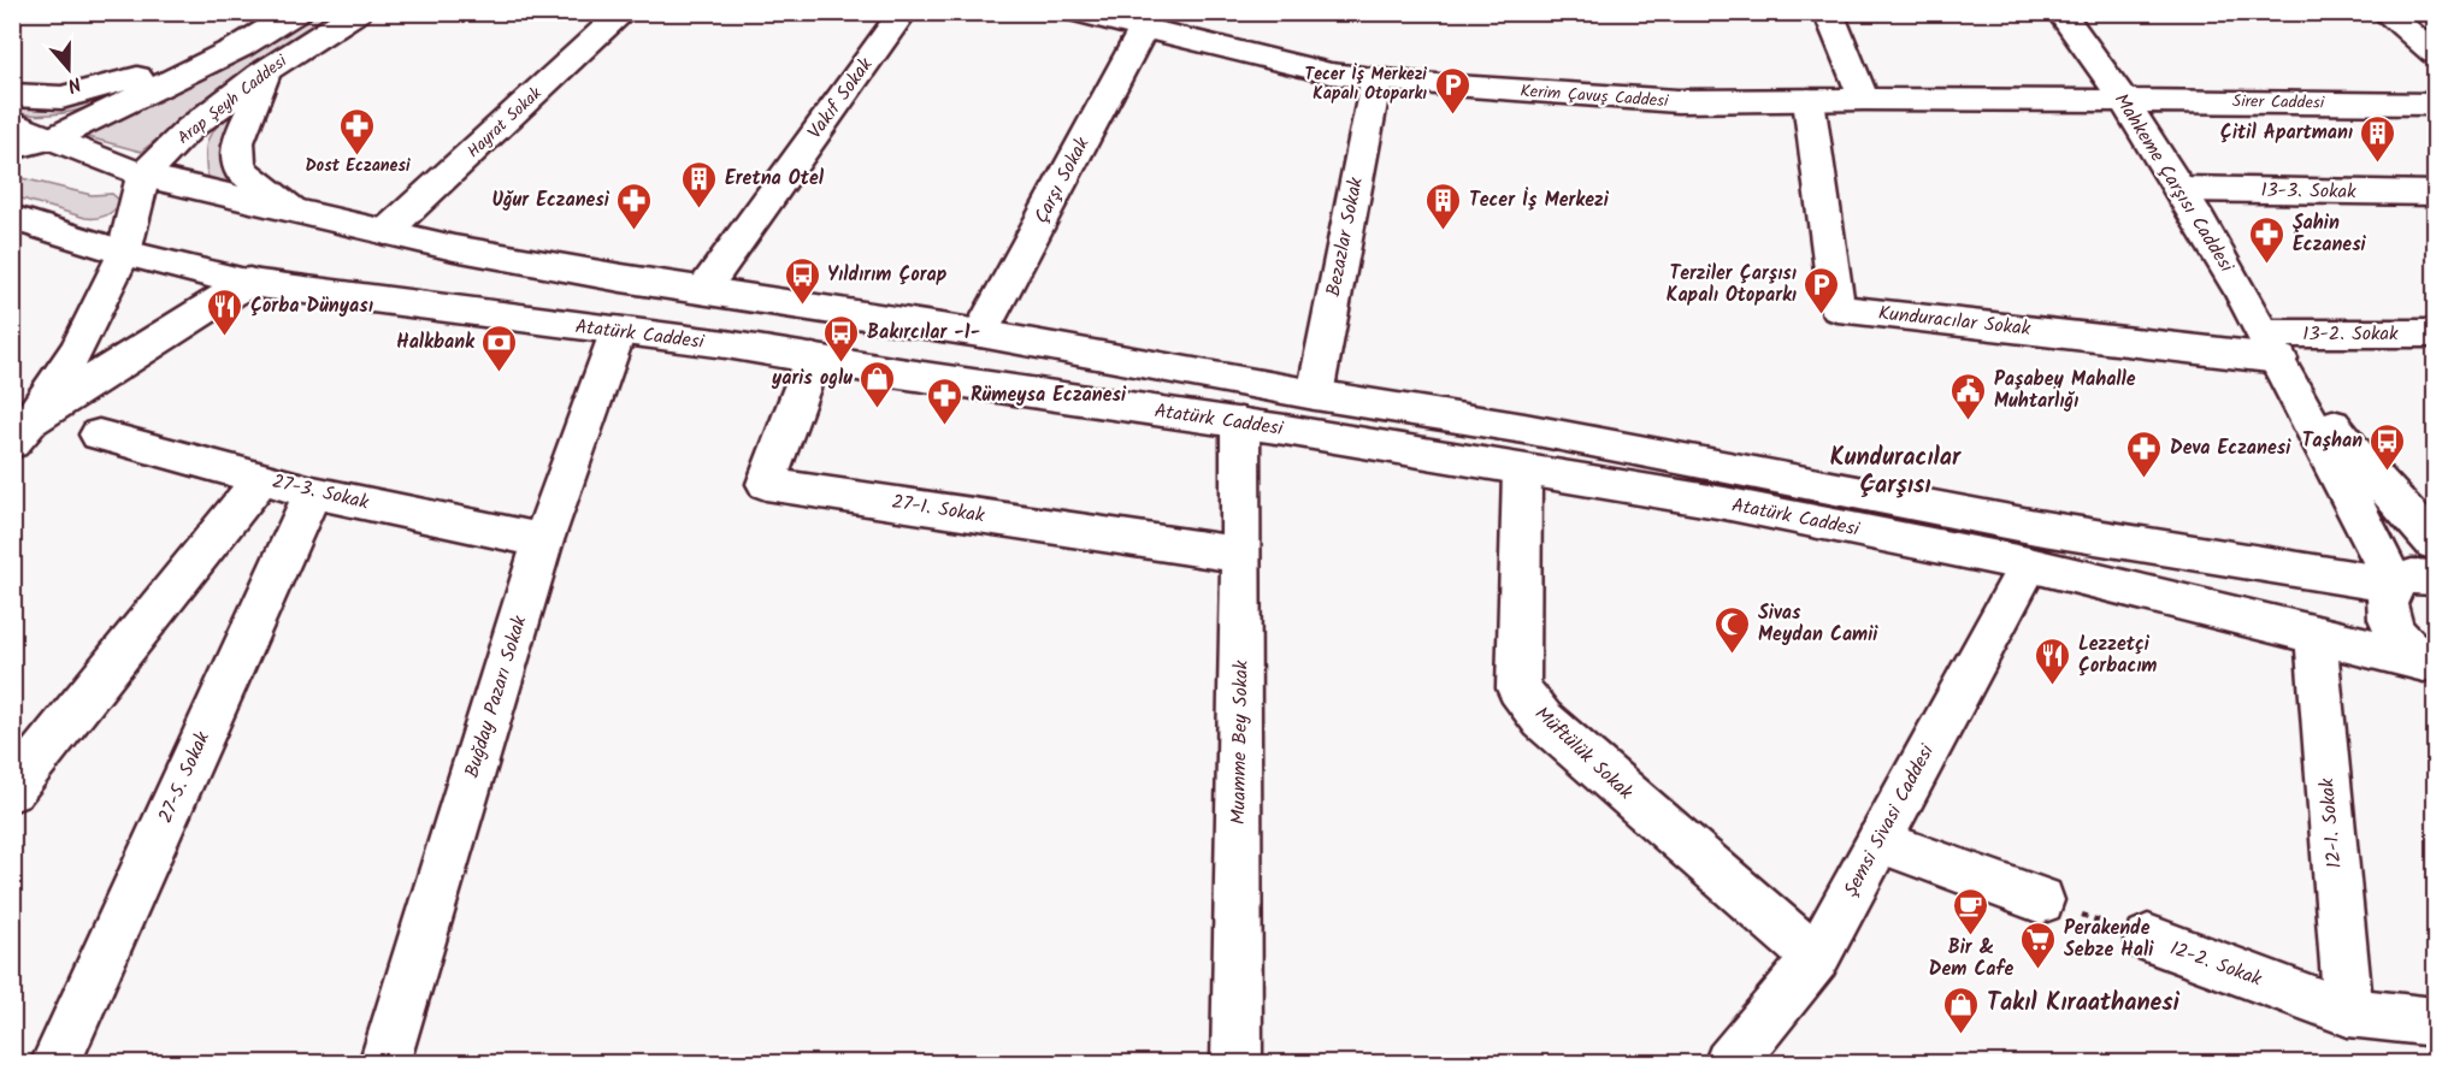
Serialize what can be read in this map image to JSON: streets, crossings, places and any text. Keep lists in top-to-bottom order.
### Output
{
  "streets": {
    "street": [
      "Kerim Çavuş Caddesi",
      "Vakıf Sokak",
      "Arap Şeyh Caddesi",
      "Sirer Caddesi",
      "Hayrat Sokak",
      "Çarşı Sokak",
      "Mahkeme Çarşısı Caddesi",
      "13-3. Sokak",
      "Bezazlar Sokak",
      "Kunduracılar Sokak",
      "13-2. Sokak",
      "Atatürk Caddesi",
      "27-3. Sokak",
      "27-1. Sokak",
      "Buğday Pazarı Sokak",
      "Muamme Bey Sokak",
      "Müftülük Sokak",
      "27-5. Sokak",
      "Şemsi Sivasi Caddesi",
      "12-1. Sokak",
      "12-2. Sokak"
    ]
  },
  "crossings": [
    ["Kerim Çavuş Caddesi", "Sirer Caddesi"],
    ["Kerim Çavuş Caddesi", "Çarşı Sokak"],
    ["Kerim Çavuş Caddesi", "Mahkeme Çarşısı Caddesi"],
    ["Kerim Çavuş Caddesi", "Bezazlar Sokak"],
    ["Kerim Çavuş Caddesi", "Kunduracılar Sokak"],
    ["Vakıf Sokak", "Atatürk Caddesi"],
    ["Arap Şeyh Caddesi", "Atatürk Caddesi"],
    ["Sirer Caddesi", "Mahkeme Çarşısı Caddesi"],
    ["Hayrat Sokak", "Atatürk Caddesi"],
    ["Çarşı Sokak", "Atatürk Caddesi"],
    ["Mahkeme Çarşısı Caddesi", "13-3. Sokak"],
    ["Mahkeme Çarşısı Caddesi", "Kunduracılar Sokak"],
    ["Mahkeme Çarşısı Caddesi", "13-2. Sokak"],
    ["Mahkeme Çarşısı Caddesi", "Atatürk Caddesi"],
    ["Bezazlar Sokak", "Atatürk Caddesi"],
    ["Kunduracılar Sokak", "13-2. Sokak"],
    ["Atatürk Caddesi", "27-1. Sokak"],
    ["Atatürk Caddesi", "Buğday Pazarı Sokak"],
    ["Atatürk Caddesi", "Muamme Bey Sokak"],
    ["Atatürk Caddesi", "Müftülük Sokak"],
    ["Atatürk Caddesi", "Şemsi Sivasi Caddesi"],
    ["Atatürk Caddesi", "12-1. Sokak"],
    ["27-3. Sokak", "Buğday Pazarı Sokak"],
    ["27-3. Sokak", "27-5. Sokak"],
    ["27-1. Sokak", "Muamme Bey Sokak"],
    ["Müftülük Sokak", "Şemsi Sivasi Caddesi"],
    ["12-1. Sokak", "12-2. Sokak"]
  ],
  "districts": ["Kunduracılar Çarşısı"],
  "places": {
    "parking": ["Tecer İş Merkezi Kapalı Otoparkı", "Terziler Çarşısı Kapalı Otoparkı"],
    "pharmacy": [
      "Dost Eczanesi",
      "Uğur Eczanesi",
      "Şahin Eczanesi",
      "Rümeysa Eczanesi",
      "Deva Eczanesi"
    ],
    "building": ["Çitil Apartmanı", "Eretna Otel", "Tecer İş Merkezi"],
    "bus stop": ["Yıldırım Çorap", "Bakırcılar -1-", "Taşhan"],
    "restaurant": ["Çorba Dünyası", "Lezzetçi Çorbacım"],
    "bank": ["Halkbank"],
    "shop": ["yaris oglu", "Takıl Kıraathanesi"],
    "public building": ["Paşabey Mahalle Muhtarlığı"],
    "mosque": ["Sivas Meydan Camii"],
    "cafe": ["Bir & Dem Cafe"],
    "supermarket": ["Perakende Sebze Hali"]
  },
  "north": "bottom"
}
